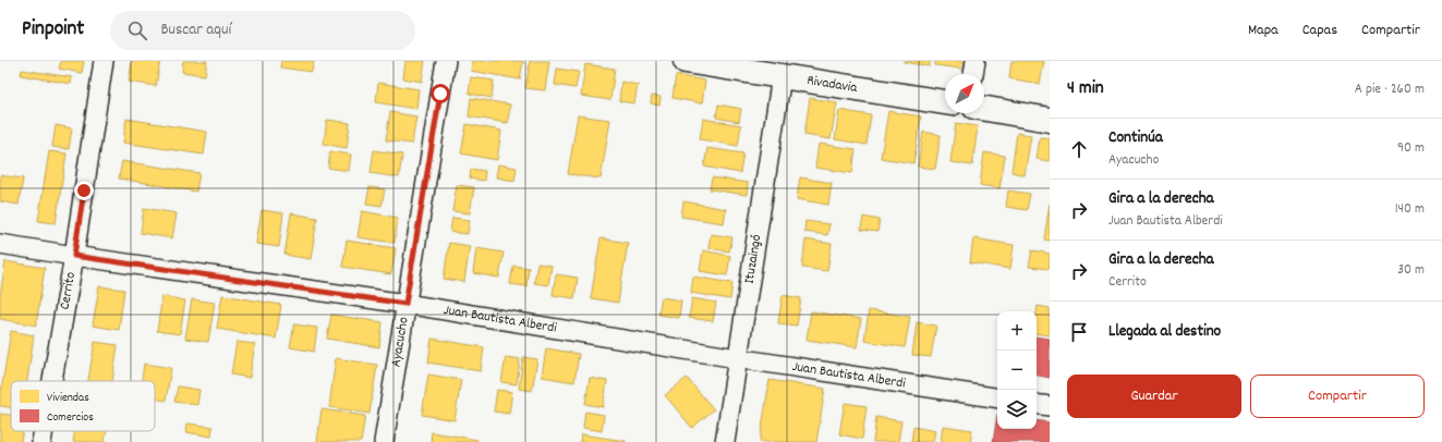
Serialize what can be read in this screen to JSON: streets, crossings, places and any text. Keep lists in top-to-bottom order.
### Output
{
  "streets": {
    "street": [
      "Rivadavia",
      "Ituzaingó",
      "Cerrito",
      "Juan Bautista Alberdi",
      "Ayacucho"
    ]
  },
  "crossings": [
    ["Rivadavia", "Ituzaingó"],
    ["Ituzaingó", "Juan Bautista Alberdi"],
    ["Cerrito", "Juan Bautista Alberdi"],
    ["Juan Bautista Alberdi", "Ayacucho"]
  ],
  "legend": ["Viviendas", "Comercios"],
  "north": "top right",
  "page": {
    "header": "Pinpoint",
    "search": "Buscar aquí",
    "nav": ["Mapa", "Capas", "Compartir"],
    "heading": ["4 min", "A pie · 260 m"],
    "list": [
      ["Continúa", "Ayacucho", "90 m"],
      ["Gira a la derecha", "Juan Bautista Alberdi", "140 m"],
      ["Gira a la derecha", "Cerrito", "30 m"],
      "Llegada al destino"
    ],
    "map_buttons": ["+", "−"],
    "buttons": ["Guardar", "Compartir"]
  }
}
